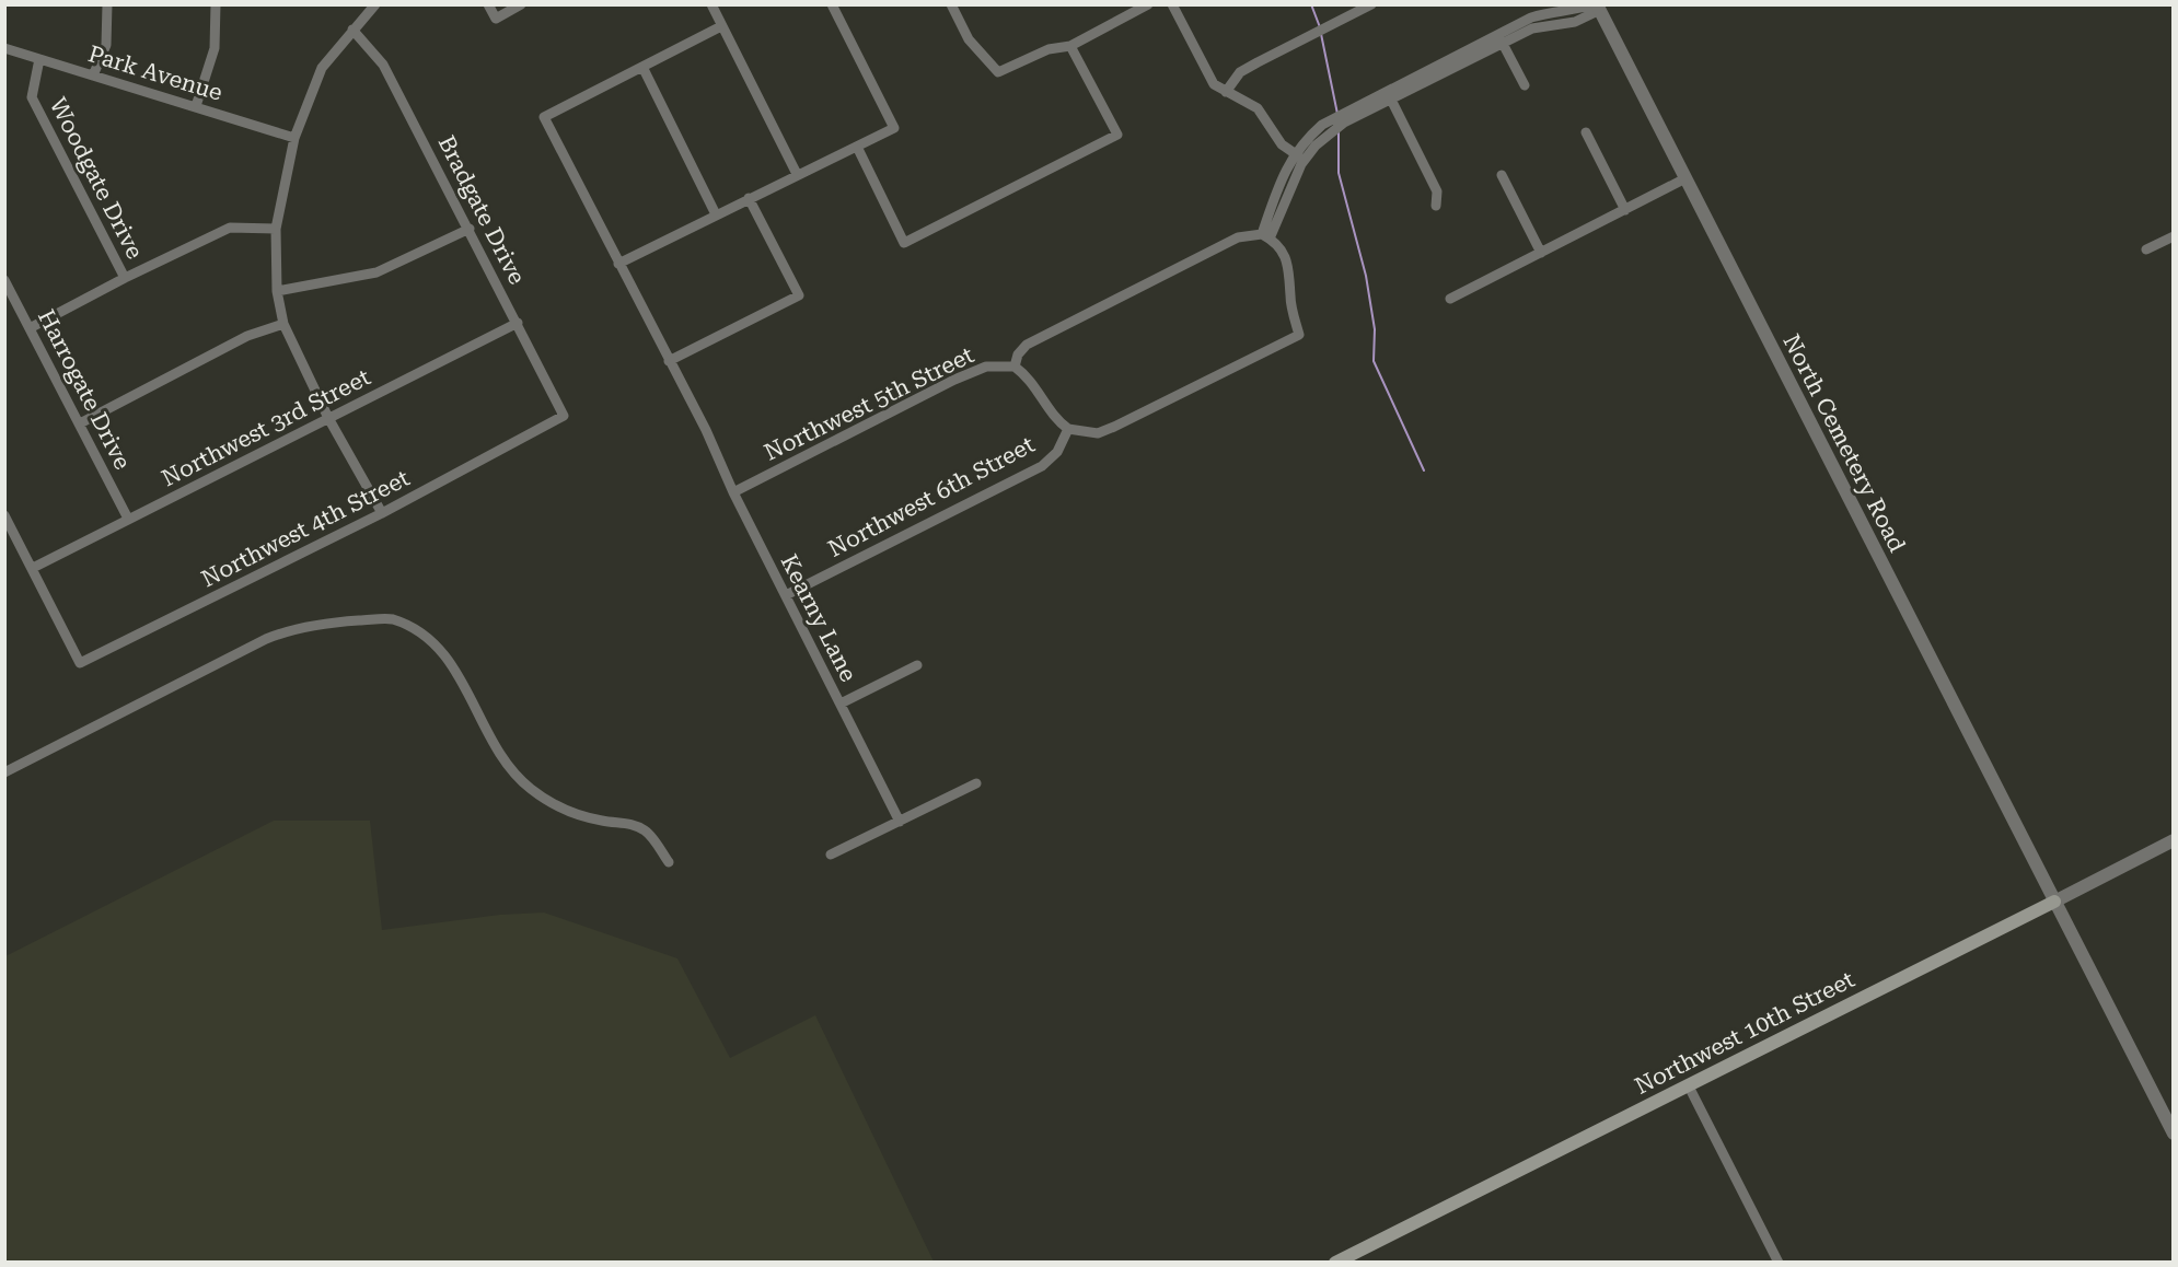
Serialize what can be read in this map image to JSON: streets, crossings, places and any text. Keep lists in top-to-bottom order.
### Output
{
  "streets": {
    "main road": ["Northwest 10th Street"],
    "street": [
      "Park Avenue",
      "Woodgate Drive",
      "Bradgate Drive",
      "Harrogate Drive",
      "Northwest 5th Street",
      "Northwest 3rd Street",
      "North Cemetery Road",
      "Northwest 6th Street",
      "Northwest 4th Street",
      "Kearny Lane"
    ]
  },
  "crossings": [
    ["Park Avenue", "Woodgate Drive"],
    ["Bradgate Drive", "Northwest 3rd Street"],
    ["Bradgate Drive", "Northwest 4th Street"],
    ["Harrogate Drive", "Northwest 3rd Street"],
    ["Northwest 5th Street", "Kearny Lane"],
    ["Northwest 3rd Street", "Northwest 4th Street"],
    ["North Cemetery Road", "Northwest 10th Street"],
    ["Northwest 6th Street", "Kearny Lane"]
  ]
}
